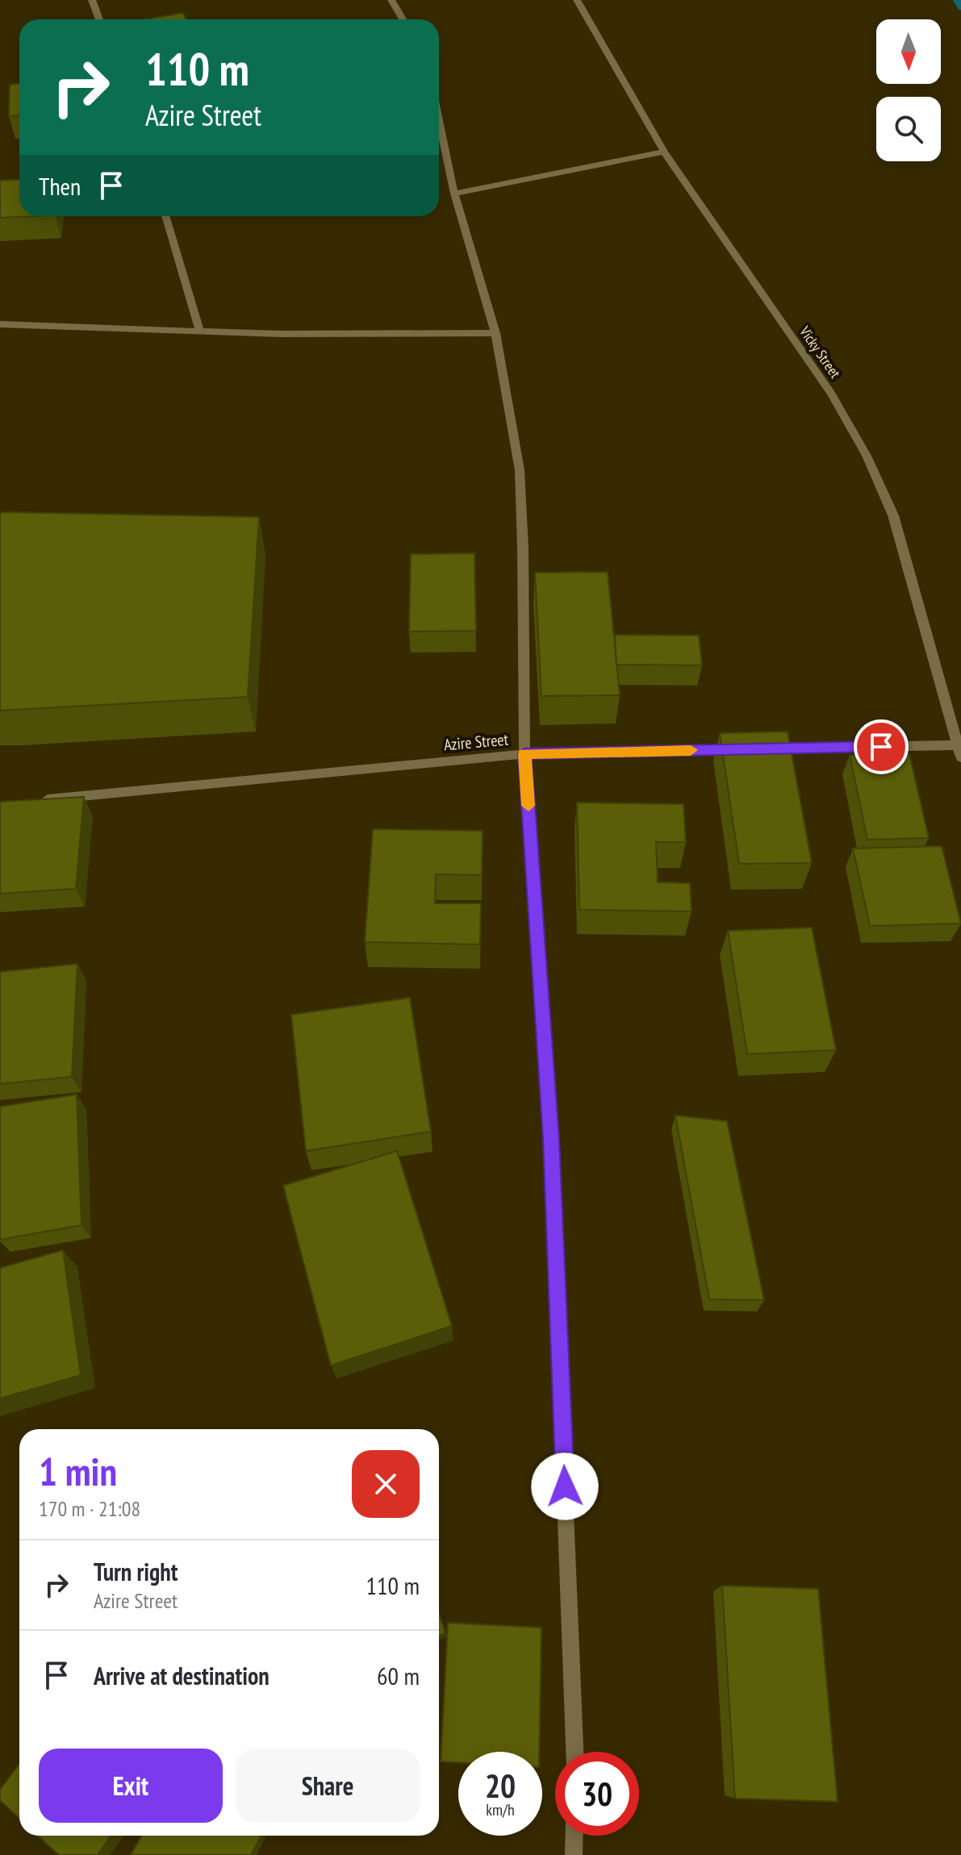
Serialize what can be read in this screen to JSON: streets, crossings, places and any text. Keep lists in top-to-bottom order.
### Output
{
  "streets": {
    "street": ["Vicky Street", "Azire Street"]
  },
  "north": "bottom",
  "page": {
    "turn": ["110 m", "Azire Street"],
    "then": "Then",
    "heading": ["1 min", "170 m · 21:08"],
    "list": [
      {
        "name": "Turn right",
        "note": "Azire Street",
        "value": "110 m"
      },
      {
        "name": "Arrive at destination",
        "value": "60 m"
      }
    ],
    "buttons": ["Exit", "Share"],
    "speed": "20 km/h",
    "limit": "30"
  }
}
